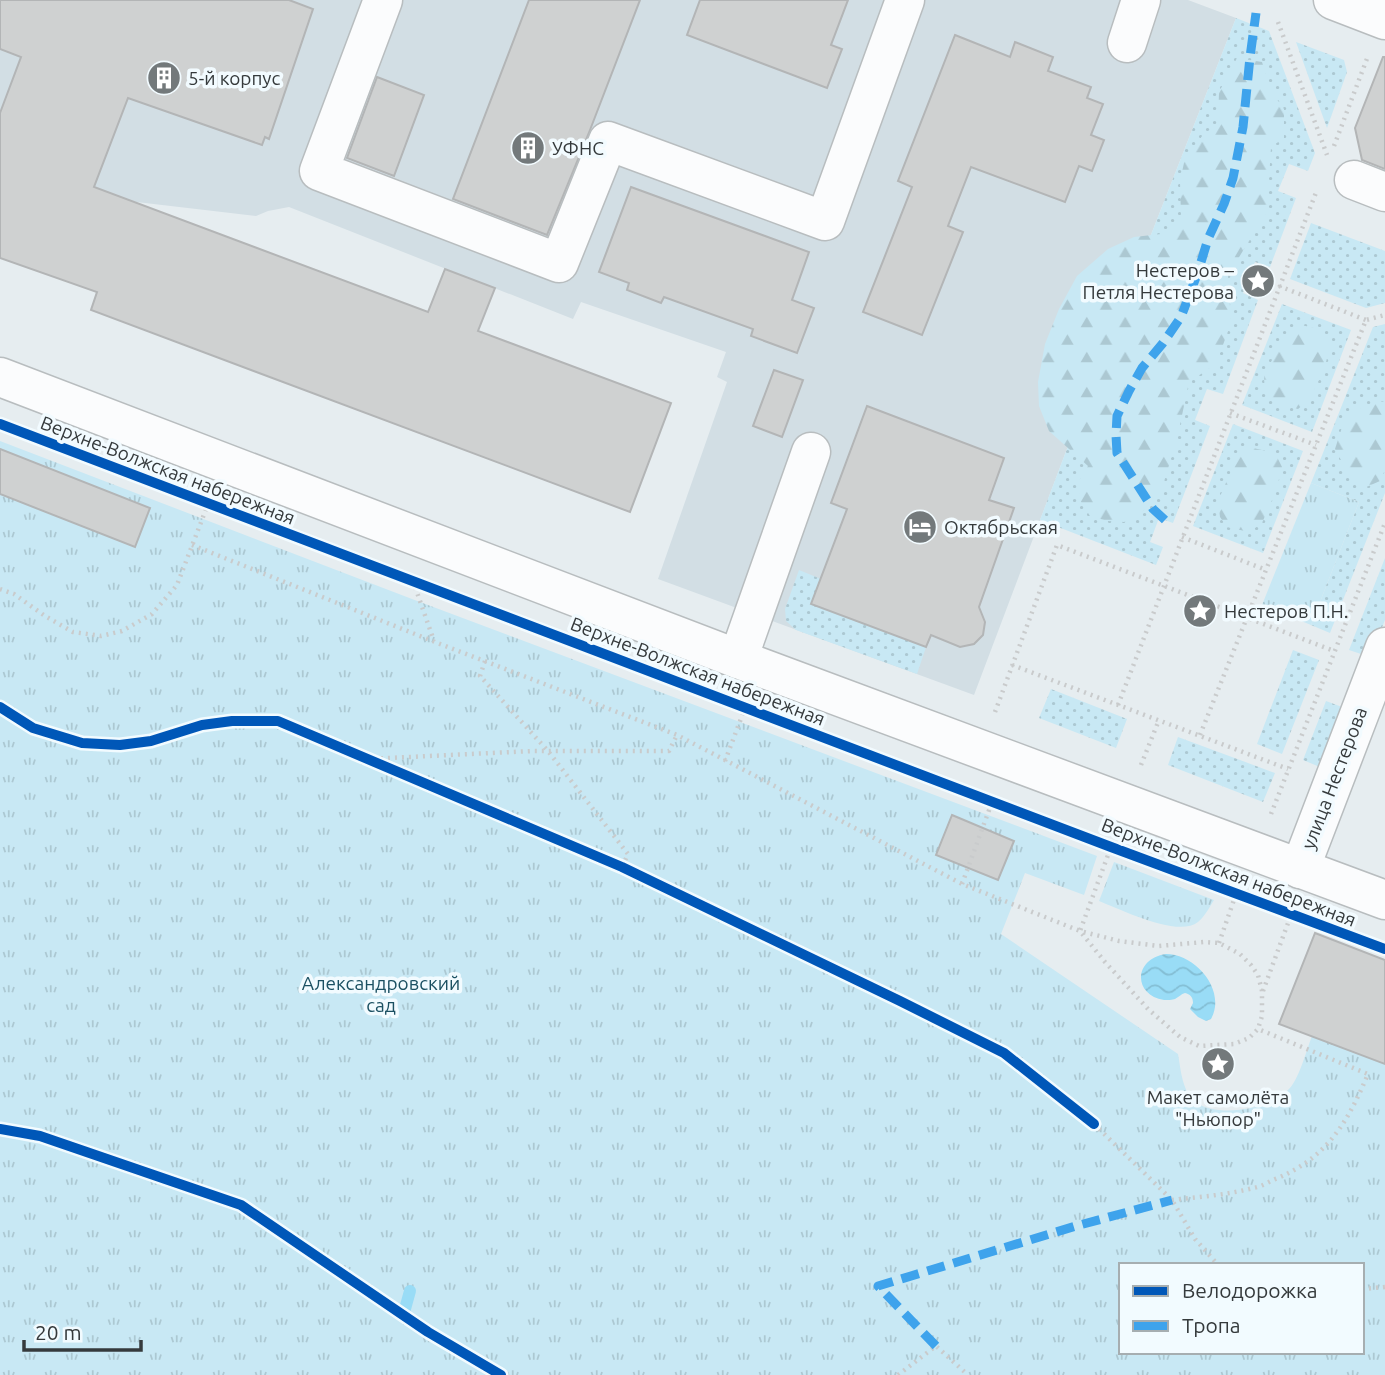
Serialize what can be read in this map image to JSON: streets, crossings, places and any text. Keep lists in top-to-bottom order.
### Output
{
  "streets": {
    "street": ["Верхне-Волжская набережная", "улица Нестерова"]
  },
  "crossings": [
    ["Верхне-Волжская набережная", "улица Нестерова"]
  ],
  "parks": ["Александровский сад"],
  "places": {
    "building": ["5-й корпус", "УФНС"],
    "place": ["Нестеров – Петля Нестерова", "Нестеров П.Н.", "Макет самолёта \"Ньюпор\""],
    "hotel": ["Октябрьская"]
  },
  "legend": ["Велодорожка", "Тропа"],
  "scale_bar": "20 m"
}
